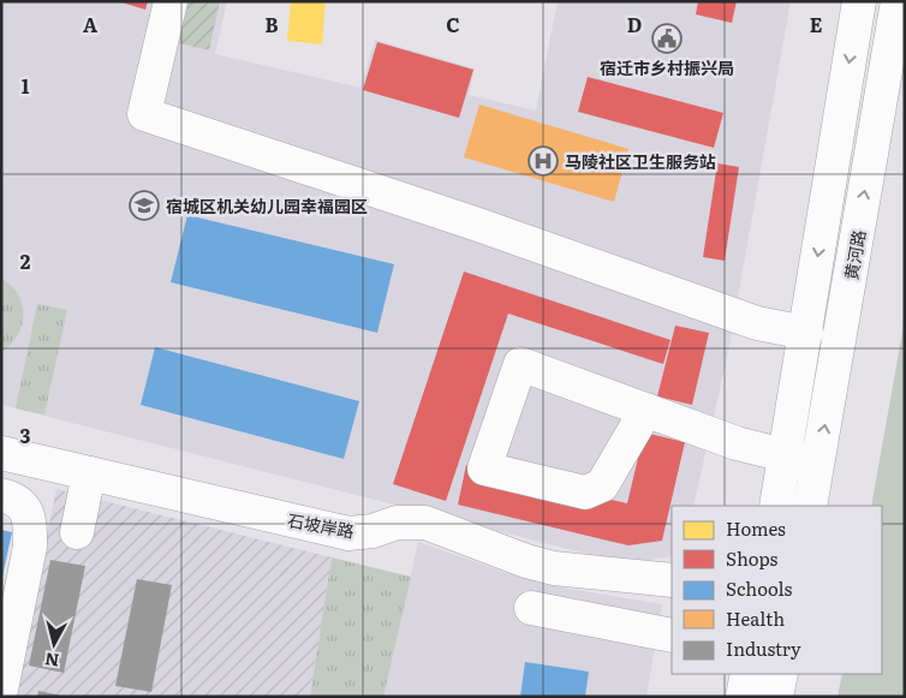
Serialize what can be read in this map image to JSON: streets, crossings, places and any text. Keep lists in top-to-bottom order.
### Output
{
  "streets": {
    "main road": ["黄河路", "石坡岸路"]
  },
  "places": {
    "public building": ["宿迁市乡村振兴局"],
    "hospital": ["马陵社区卫生服务站"],
    "school or university": ["宿城区机关幼儿园幸福园区"]
  },
  "legend": [
    "Homes",
    "Shops",
    "Schools",
    "Health",
    "Industry"
  ],
  "north": "bottom",
  "grid": {
    "columns": [
      "A",
      "B",
      "C",
      "D",
      "E"
    ],
    "rows": ["1", "2", "3"]
  }
}
